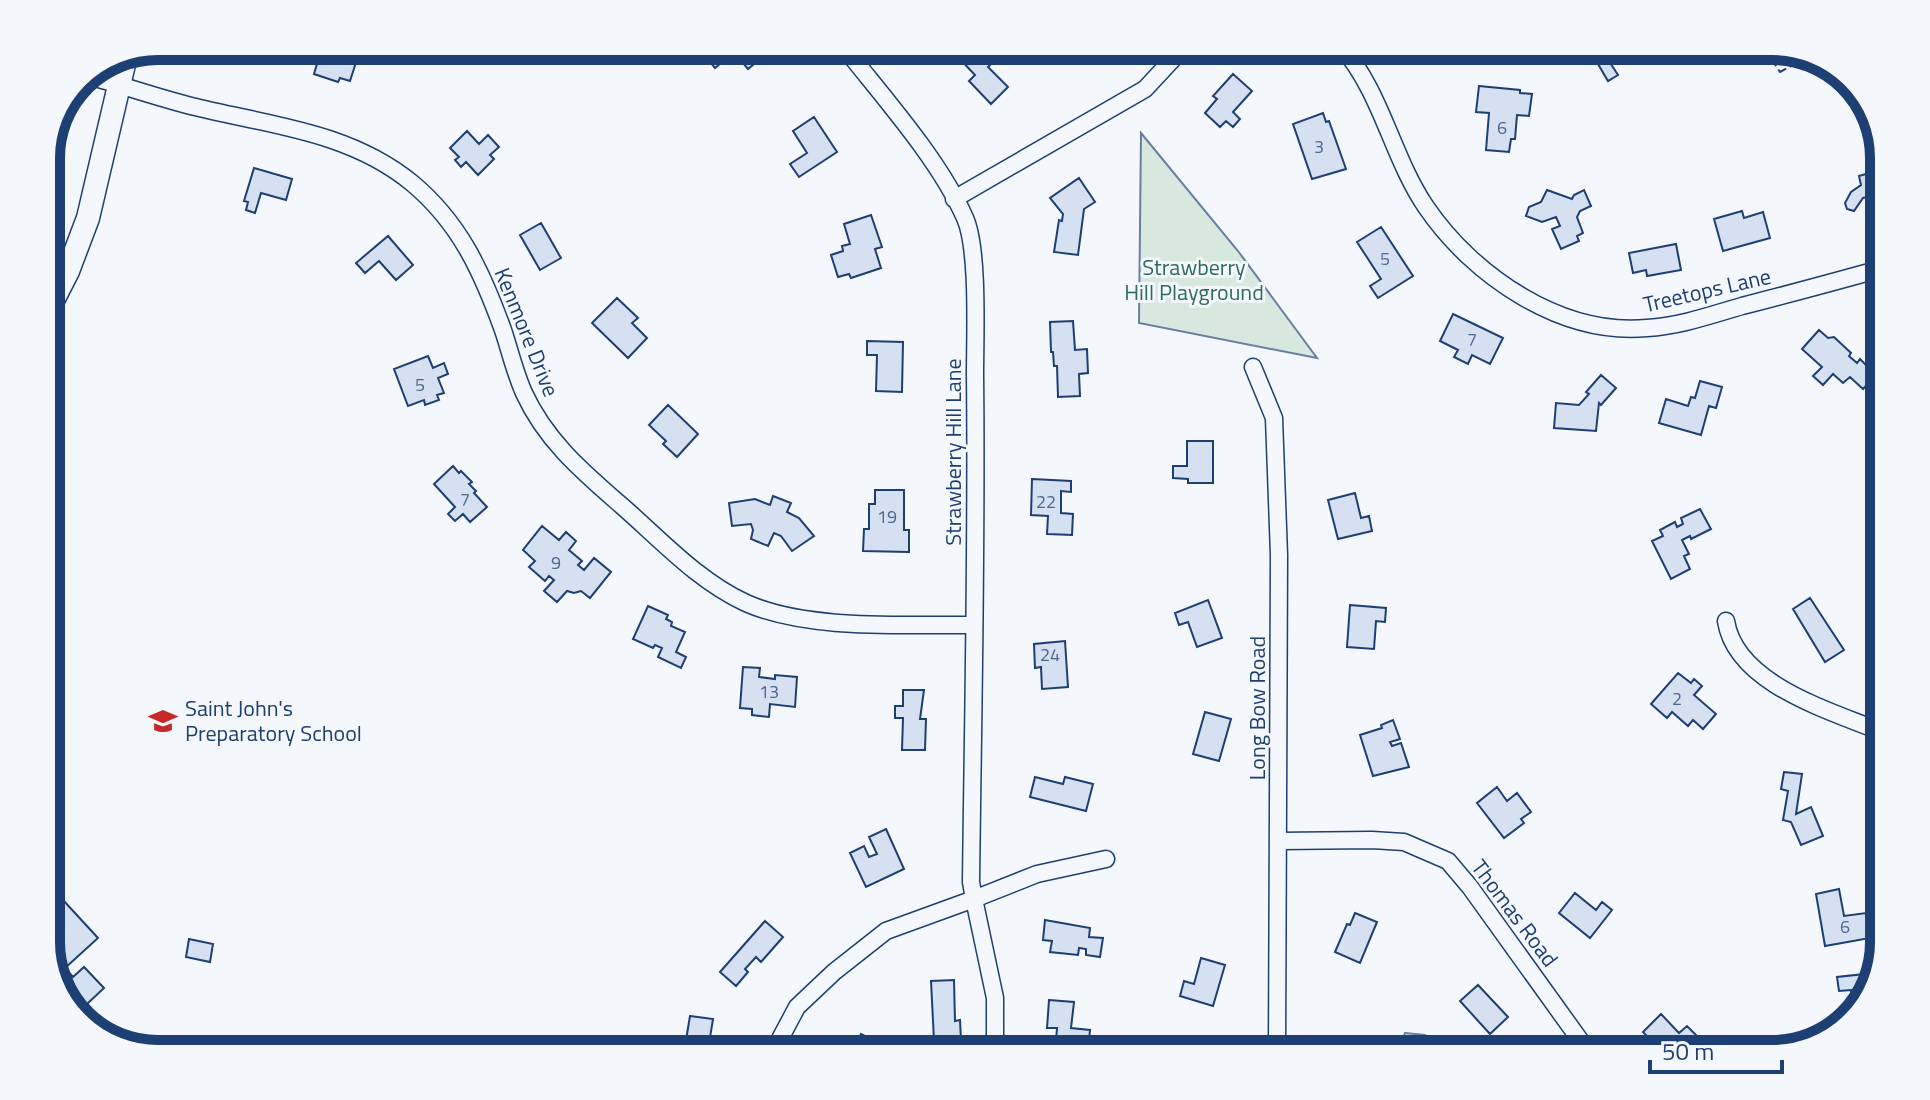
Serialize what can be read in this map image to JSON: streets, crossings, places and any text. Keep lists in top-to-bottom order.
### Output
{
  "streets": {
    "street": [
      "Treetops Lane",
      "Kenmore Drive",
      "Strawberry Hill Lane",
      "Long Bow Road",
      "Thomas Road"
    ]
  },
  "crossings": [
    ["Kenmore Drive", "Strawberry Hill Lane"],
    ["Long Bow Road", "Thomas Road"]
  ],
  "parks": ["Strawberry Hill Playground"],
  "places": {
    "school or university": ["Saint John's Preparatory School"]
  },
  "house_numbers": [
    "6",
    "3",
    "5",
    "7",
    "5",
    "7",
    "22",
    "19",
    "9",
    "24",
    "13",
    "2",
    "6"
  ],
  "scale_bar": "50 m"
}
